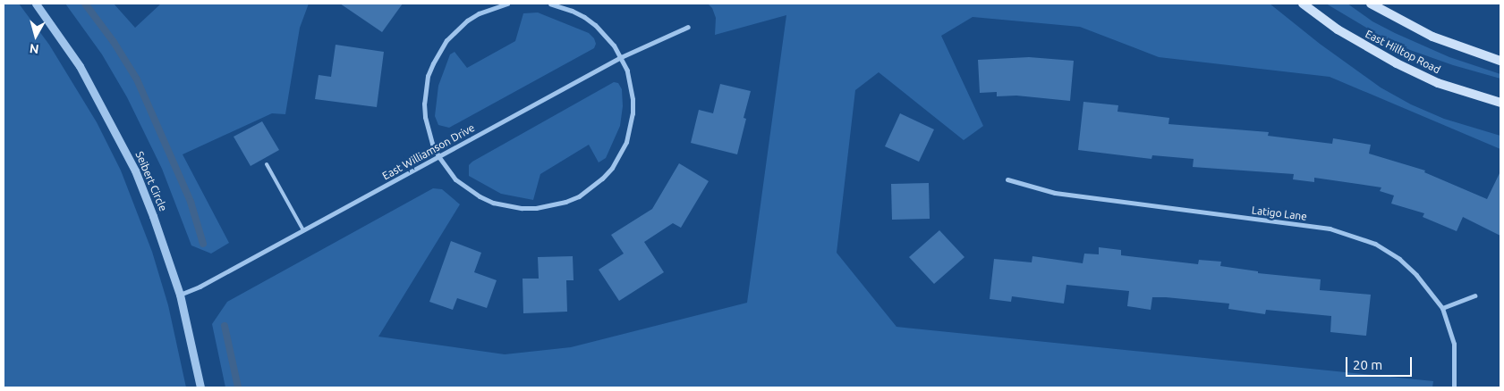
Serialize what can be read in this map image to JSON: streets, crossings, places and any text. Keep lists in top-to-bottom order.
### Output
{
  "streets": {
    "main road": ["East Hilltop Road"],
    "street": ["East Williamson Drive", "Seibert Circle", "Latigo Lane"]
  },
  "crossings": [
    ["East Williamson Drive", "Seibert Circle"]
  ],
  "scale_bar": "20 m",
  "north": "bottom"
}
